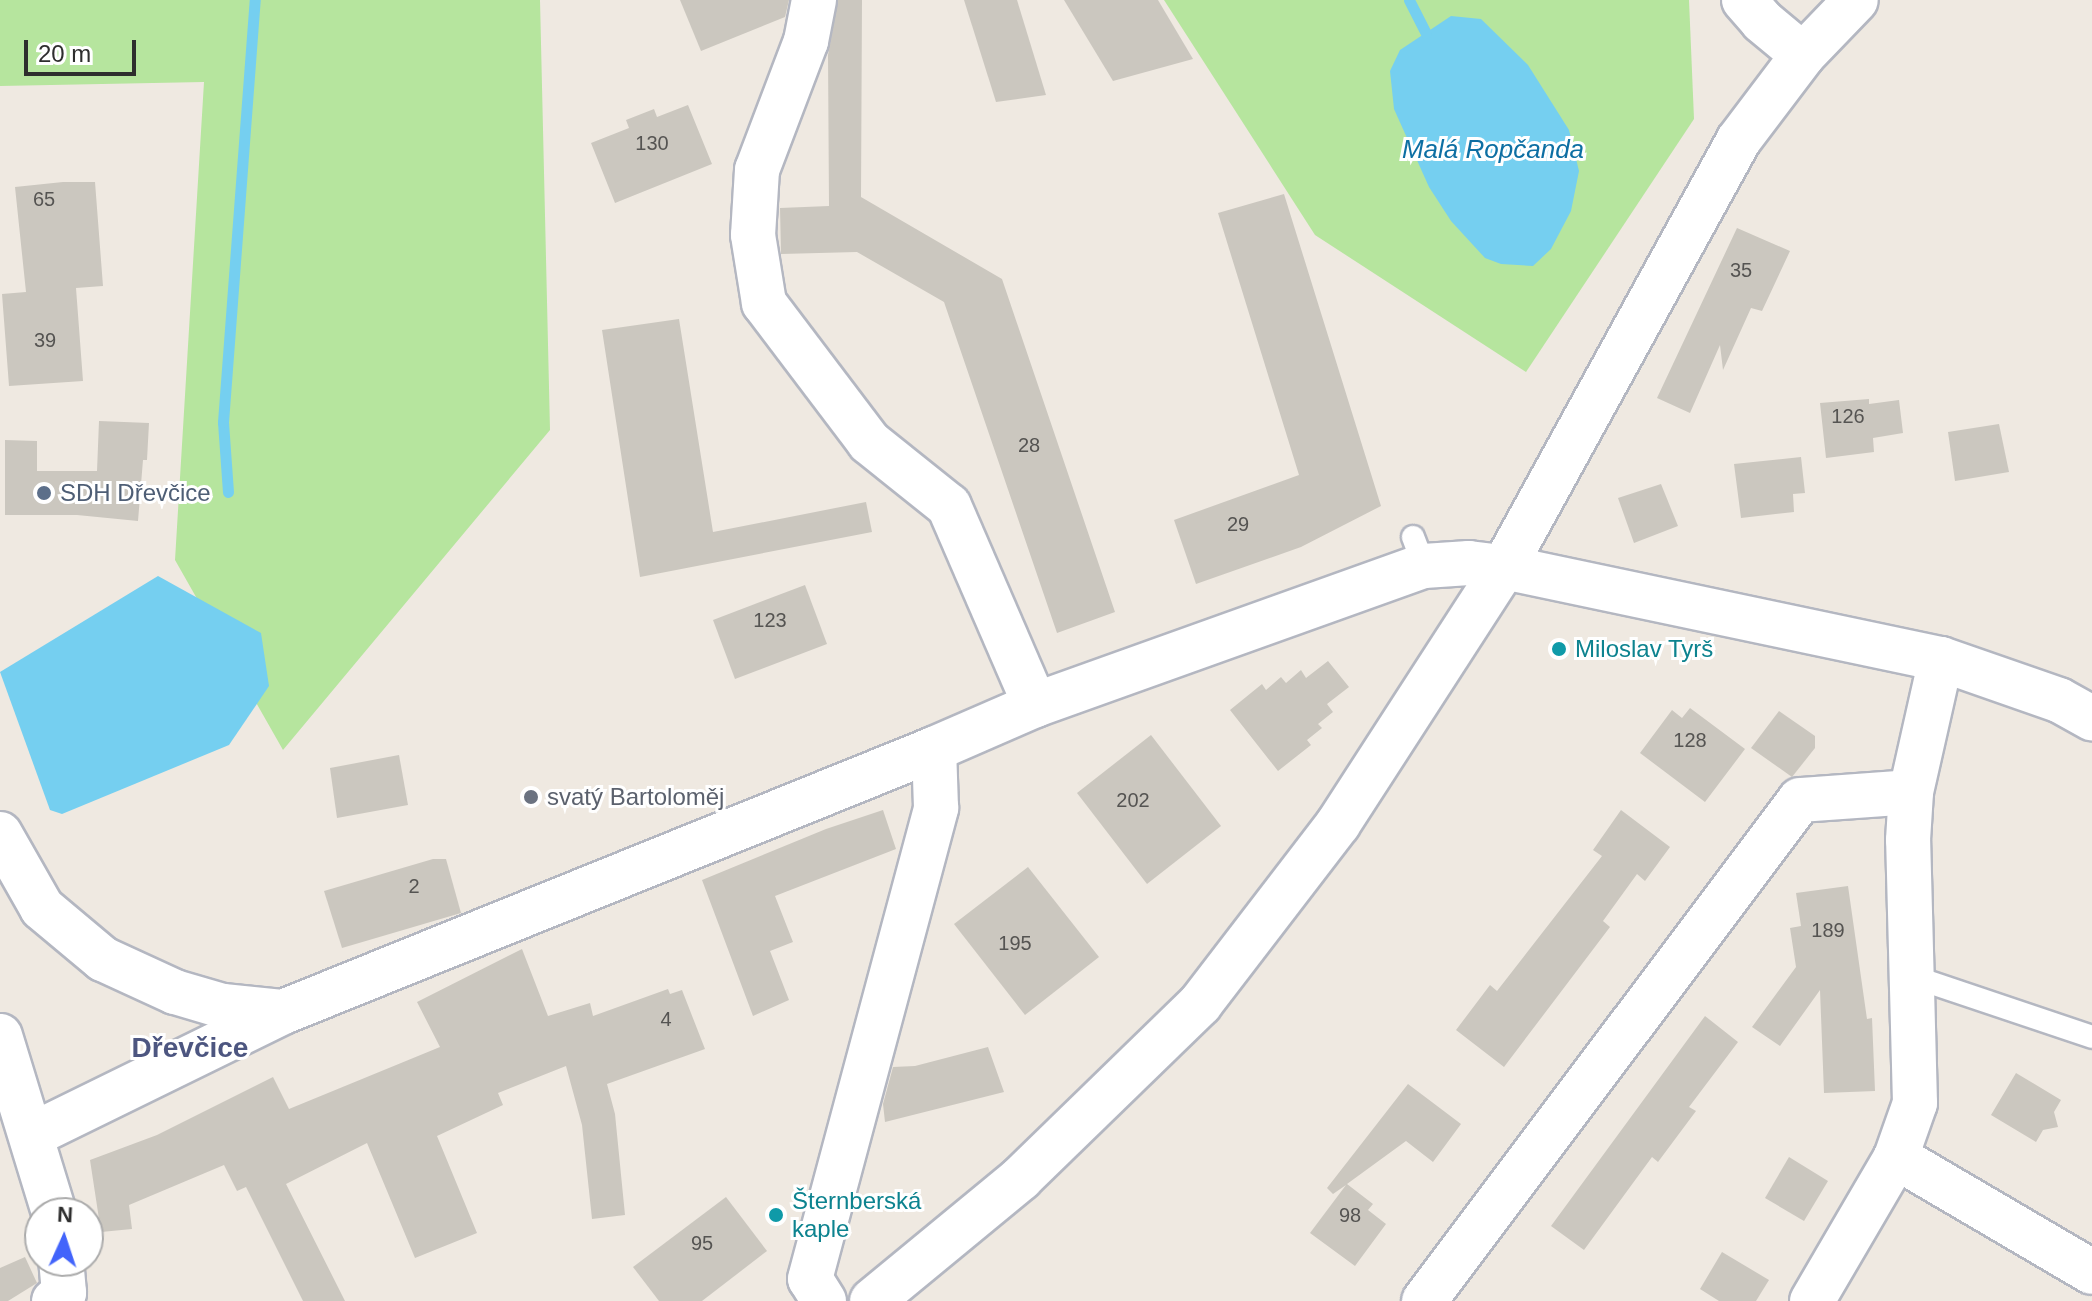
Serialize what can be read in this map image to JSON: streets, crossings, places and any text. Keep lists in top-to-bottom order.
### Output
{
  "districts": ["Dřevčice"],
  "water": ["Malá Ropčanda"],
  "places": [
    "SDH Dřevčice",
    "Miloslav Tyrš",
    "svatý Bartoloměj",
    "Šternberská kaple"
  ],
  "house_numbers": [
    "130",
    "65",
    "35",
    "39",
    "126",
    "28",
    "29",
    "123",
    "128",
    "202",
    "2",
    "189",
    "195",
    "4",
    "98",
    "95"
  ],
  "scale_bar": "20 m",
  "north": "top"
}
